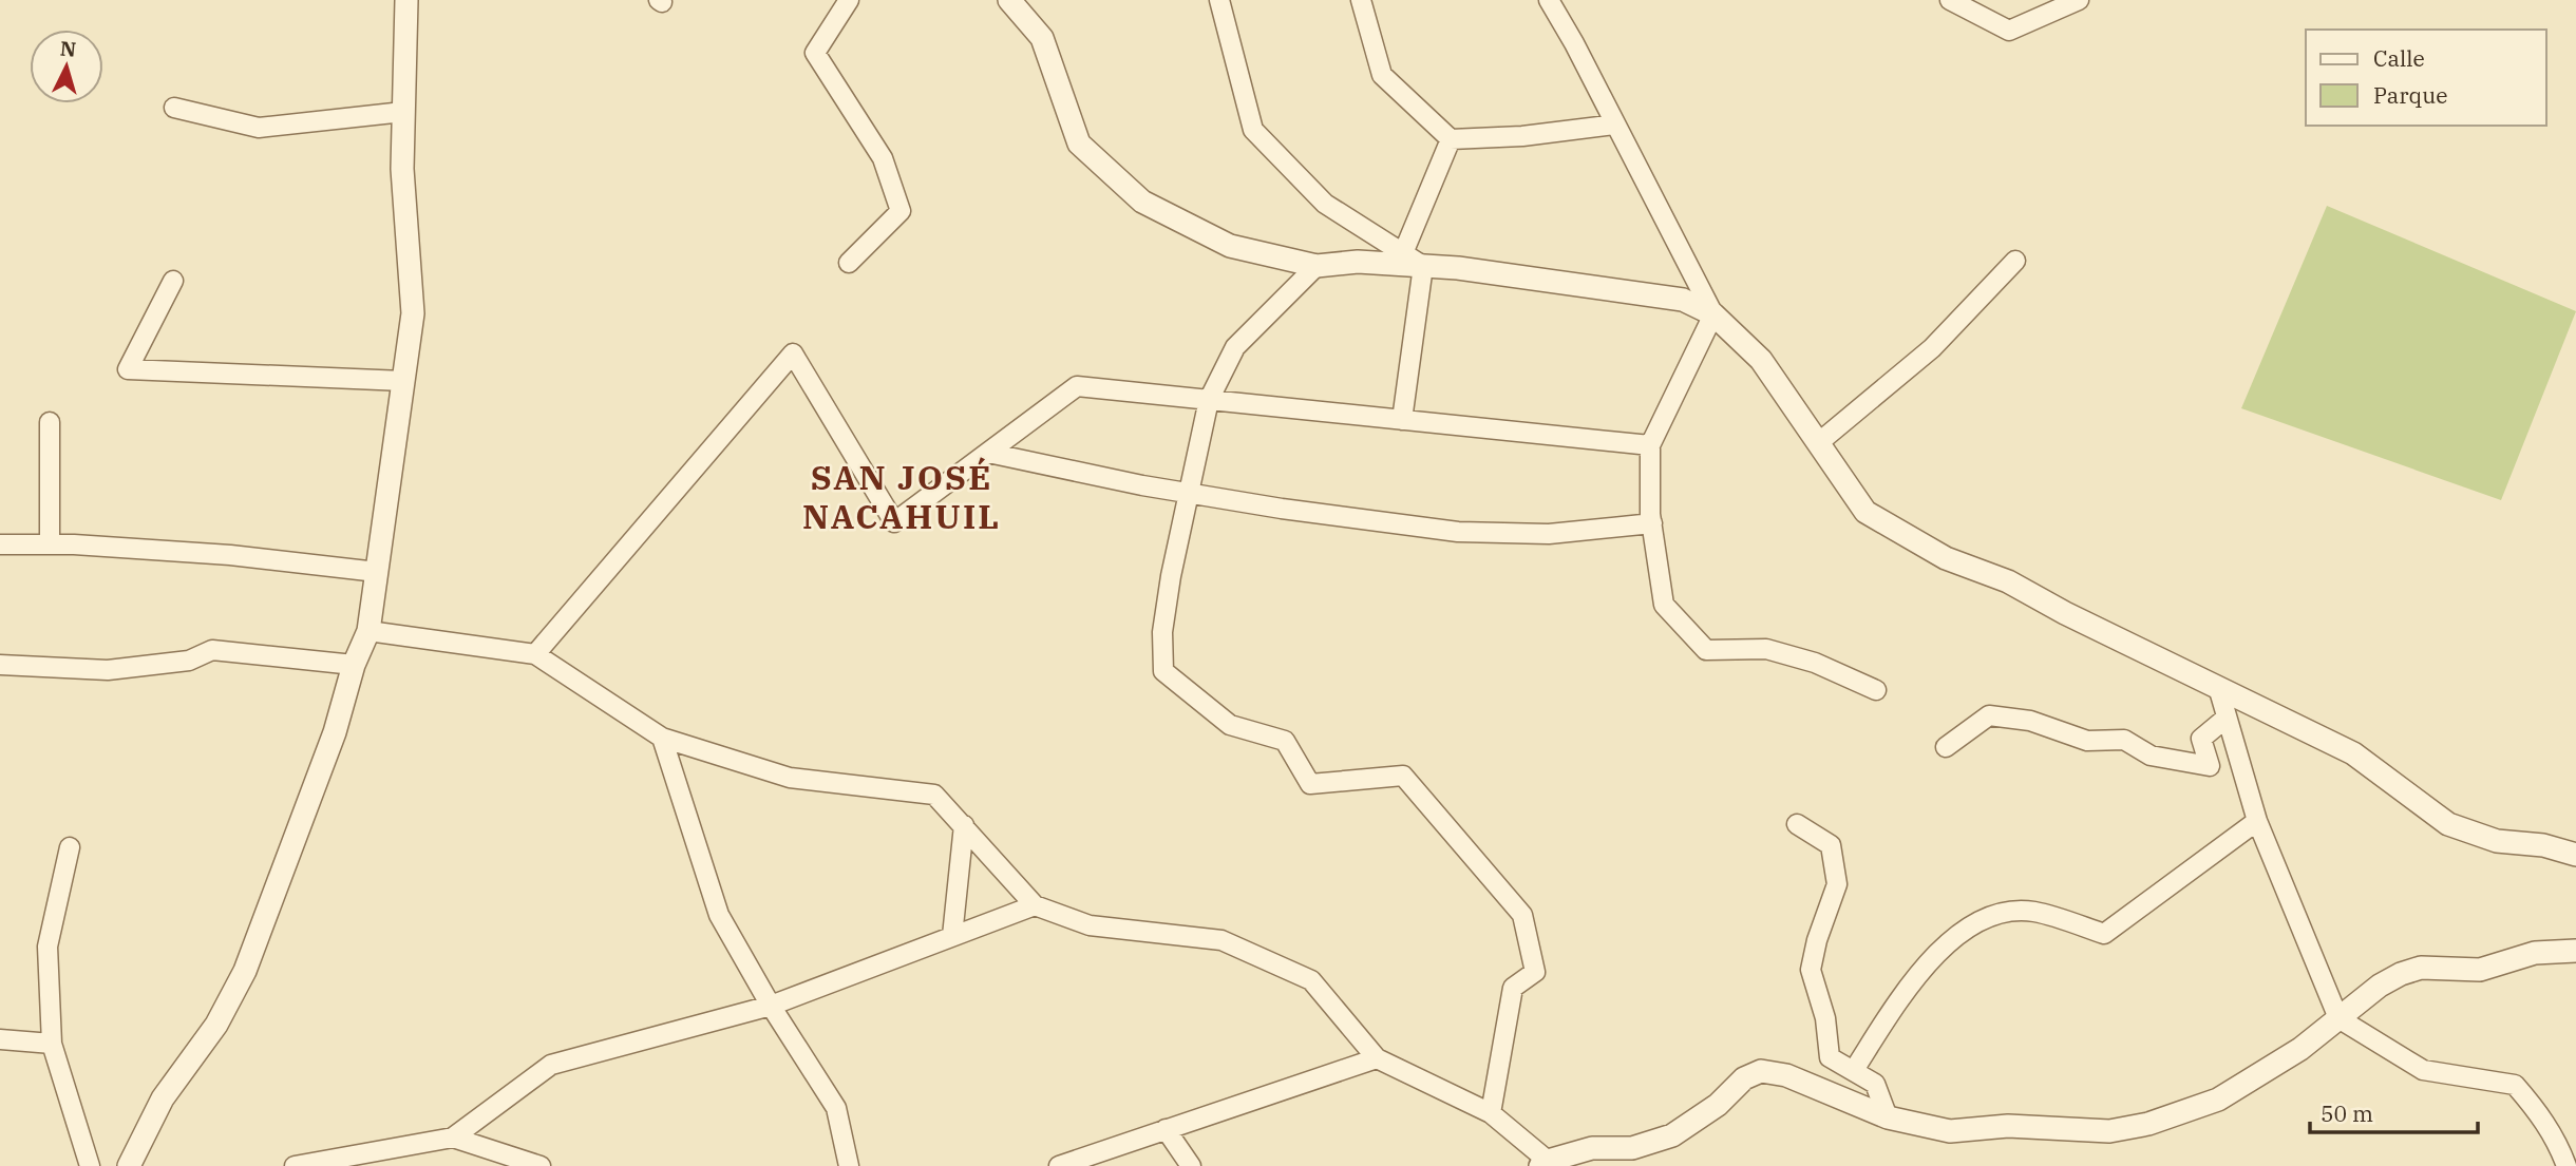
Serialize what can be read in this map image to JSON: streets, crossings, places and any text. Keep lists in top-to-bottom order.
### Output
{
  "districts": ["SAN JOSÉ NACAHUIL"],
  "legend": ["Calle", "Parque"],
  "scale_bar": "50 m",
  "north": "top"
}
